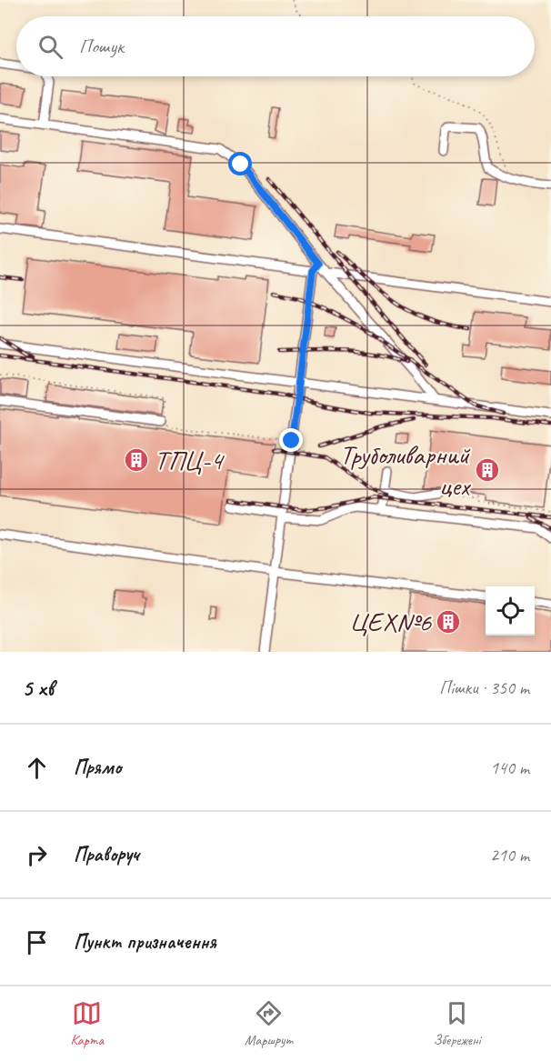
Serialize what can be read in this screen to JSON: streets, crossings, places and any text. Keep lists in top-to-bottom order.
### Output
{
  "places": {
    "building": ["ТПЦ-4", "Труболиварний цех", "ЦЕХ№6"]
  },
  "page": {
    "search": "Пошук",
    "heading": ["5 хв", "Пішки · 350 m"],
    "list": [
      ["Прямо", "140 m"],
      ["Праворуч", "210 m"],
      "Пункт призначення"
    ],
    "nav": ["Карта", "Маршрут", "Збережені"]
  }
}
